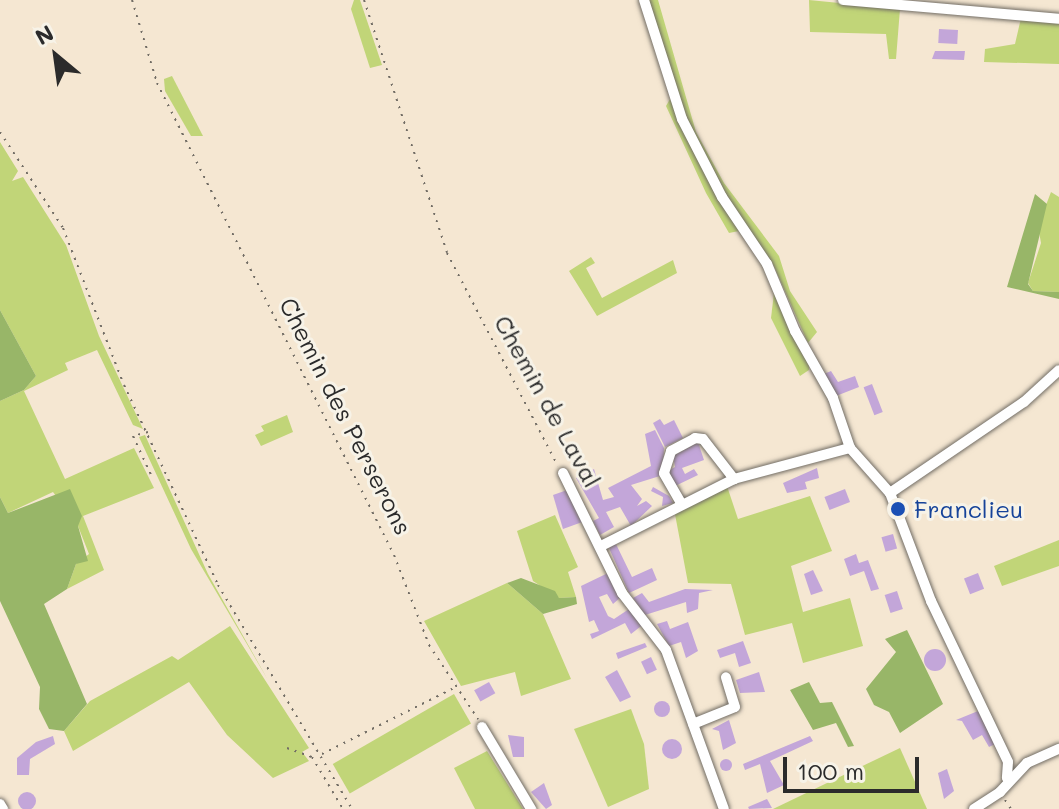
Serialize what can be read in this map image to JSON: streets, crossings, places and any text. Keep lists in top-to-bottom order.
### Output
{
  "streets": {
    "street": ["Chemin de Laval"],
    "path": ["Chemin des Perserons"]
  },
  "places": ["Franclieu"],
  "scale_bar": "100 m",
  "north": "top left"
}
